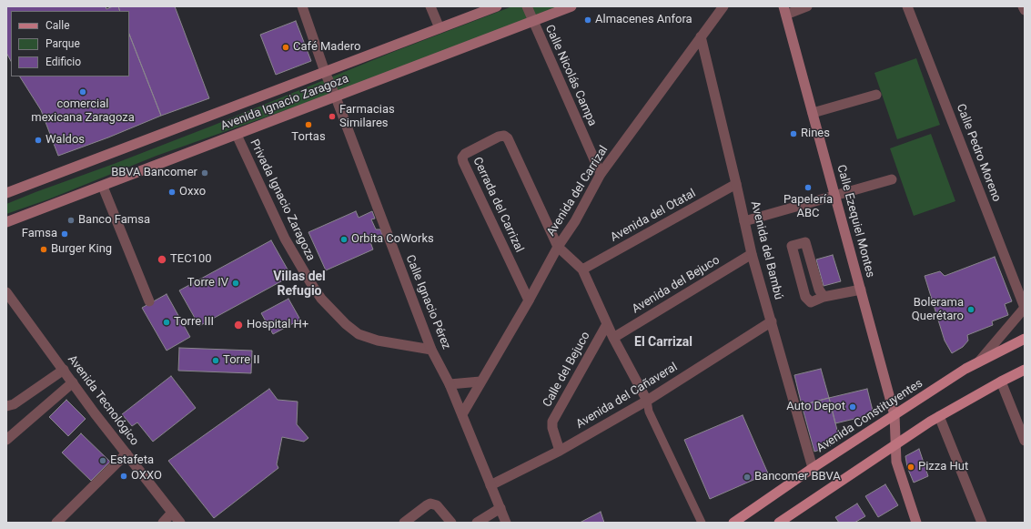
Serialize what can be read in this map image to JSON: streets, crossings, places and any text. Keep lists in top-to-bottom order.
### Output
{
  "streets": {
    "main road": ["Avenida Ignacio Zaragoza", "Calle Ezequiel Montes", "Avenida Constituyentes"],
    "street": [
      "Calle Nicolás Campa",
      "Calle Pedro Moreno",
      "Avenida del Carrizal",
      "Privada Ignacio Zaragoza",
      "Cerrada del Carrizal",
      "Avenida del Otatal",
      "Avenida del Bambú",
      "Avenida del Bejuco",
      "Calle Ignacio Pérez",
      "Calle del Bejuco",
      "Avenida del Cañaveral",
      "Avenida Tecnológico"
    ]
  },
  "crossings": [
    ["Calle Nicolás Campa", "Avenida Ignacio Zaragoza"],
    ["Calle Nicolás Campa", "Avenida del Carrizal"],
    ["Avenida Ignacio Zaragoza", "Privada Ignacio Zaragoza"],
    ["Avenida Ignacio Zaragoza", "Calle Ignacio Pérez"],
    ["Avenida del Carrizal", "Cerrada del Carrizal"],
    ["Avenida del Carrizal", "Avenida del Bambú"],
    ["Avenida del Carrizal", "Calle Ignacio Pérez"],
    ["Privada Ignacio Zaragoza", "Calle Ignacio Pérez"],
    ["Avenida del Otatal", "Avenida del Bambú"],
    ["Calle Ezequiel Montes", "Avenida Constituyentes"],
    ["Avenida del Bambú", "Avenida del Bejuco"],
    ["Avenida del Bambú", "Avenida del Cañaveral"],
    ["Avenida del Bambú", "Avenida Constituyentes"],
    ["Calle Ignacio Pérez", "Avenida del Cañaveral"],
    ["Calle del Bejuco", "Avenida del Cañaveral"]
  ],
  "districts": ["Villas del Refugio", "El Carrizal"],
  "places": [
    "Almacenes Anfora",
    "Café Madero",
    "comercial mexicana Zaragoza",
    "Farmacias Similares",
    "Tortas",
    "Rines",
    "Waldos",
    "BBVA Bancomer",
    "Papelería ABC",
    "Oxxo",
    "Banco Famsa",
    "Famsa",
    "Orbita CoWorks",
    "Burger King",
    "TEC100",
    "Torre IV",
    "Bolerama Querétaro",
    "Torre III",
    "Hospital H+",
    "Torre II",
    "Auto Depot",
    "Estafeta",
    "Pizza Hut",
    "OXXO",
    "Bancomer BBVA"
  ],
  "legend": ["Calle", "Parque", "Edificio"]
}
